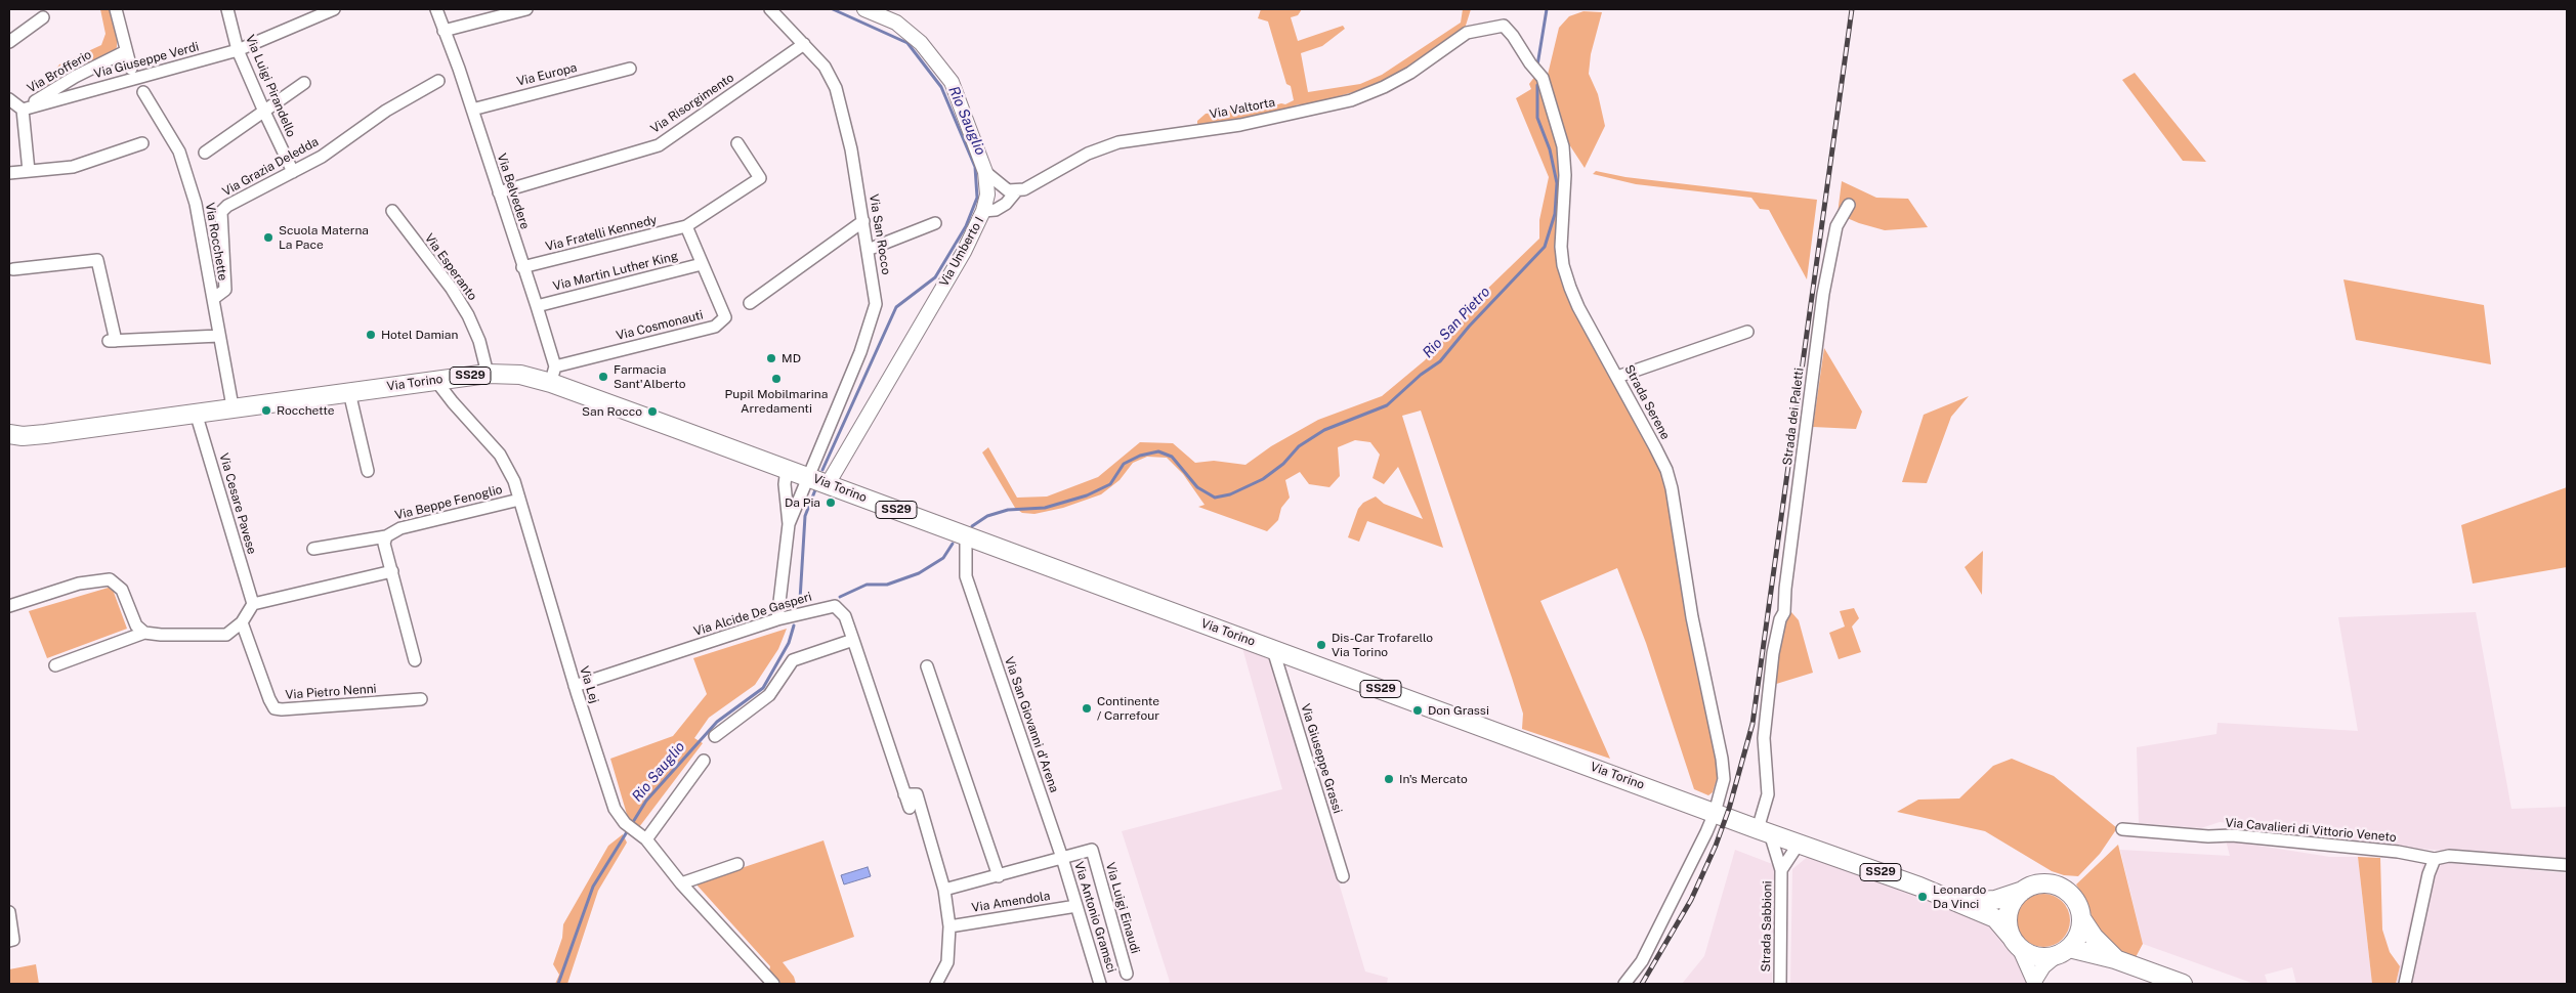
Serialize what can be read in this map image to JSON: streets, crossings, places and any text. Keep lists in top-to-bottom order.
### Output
{
  "streets": {
    "main road": ["SS29", "Via Torino"],
    "street": [
      "Via Giuseppe Verdi",
      "Via Brofferio",
      "Via Europa",
      "Via Luigi Pirandello",
      "Via Risorgimento",
      "Via Valtorta",
      "Via Grazia Deledda",
      "Via Belvedere",
      "Via Fratelli Kennedy",
      "Via San Rocco",
      "Via Rocchette",
      "Via Umberto I",
      "Via Esperanto",
      "Via Martin Luther King",
      "Via Cosmonauti",
      "Strada Serene",
      "Strada dei Paletti",
      "Via Beppe Fenoglio",
      "Via Cesare Pavese",
      "Via Alcide De Gasperi",
      "Via Lej",
      "Via Pietro Nenni",
      "Via San Giovanni d'Arena",
      "Via Giuseppe Grassi",
      "Via Cavalieri di Vittorio Veneto",
      "Via Amendola",
      "Via Luigi Einaudi",
      "Via Antonio Gramsci",
      "Strada Sabbioni"
    ]
  },
  "crossings": [
    ["Via Giuseppe Verdi", "Via Brofferio"],
    ["Via Giuseppe Verdi", "Via Luigi Pirandello"],
    ["Via Europa", "Via Belvedere"],
    ["Via Luigi Pirandello", "Via Grazia Deledda"],
    ["Via Risorgimento", "Via Belvedere"],
    ["Via Risorgimento", "Via San Rocco"],
    ["Via Valtorta", "Via Umberto I"],
    ["Via Valtorta", "Strada Serene"],
    ["Via Grazia Deledda", "Via Rocchette"],
    ["Via Belvedere", "Via Fratelli Kennedy"],
    ["Via Belvedere", "Via Martin Luther King"],
    ["Via Belvedere", "Via Cosmonauti"],
    ["Via Belvedere", "Via Torino"],
    ["Via Fratelli Kennedy", "Via Cosmonauti"],
    ["Via San Rocco", "Via Torino"],
    ["Via Rocchette", "Via Torino"],
    ["Via Umberto I", "Via Torino"],
    ["Via Esperanto", "Via Torino"],
    ["Via Martin Luther King", "Via Cosmonauti"],
    ["Via Cosmonauti", "Via Torino"],
    ["Via Torino", "Strada Serene"],
    ["Via Torino", "Strada dei Paletti"],
    ["Via Torino", "Via Cesare Pavese"],
    ["Via Torino", "Via Lej"],
    ["Via Torino", "Via San Giovanni d'Arena"],
    ["Via Torino", "Via Giuseppe Grassi"],
    ["Via Torino", "Strada Sabbioni"],
    ["Strada dei Paletti", "Strada Sabbioni"],
    ["Via Beppe Fenoglio", "Via Lej"],
    ["Via Alcide De Gasperi", "Via Lej"],
    ["Via San Giovanni d'Arena", "Via Luigi Einaudi"],
    ["Via San Giovanni d'Arena", "Via Antonio Gramsci"],
    ["Via Amendola", "Via Antonio Gramsci"],
    ["Via Luigi Einaudi", "Via Antonio Gramsci"]
  ],
  "water": ["Rio Sauglio", "Rio San Pietro"],
  "places": [
    "Scuola Materna La Pace",
    "Hotel Damian",
    "MD",
    "Farmacia Sant'Alberto",
    "Pupil Mobilmarina Arredamenti",
    "Rocchette",
    "San Rocco",
    "Da Pia",
    "Dis-Car Trofarello Via Torino",
    "Continente / Carrefour",
    "Don Grassi",
    "In's Mercato",
    "Leonardo Da Vinci"
  ]
}
